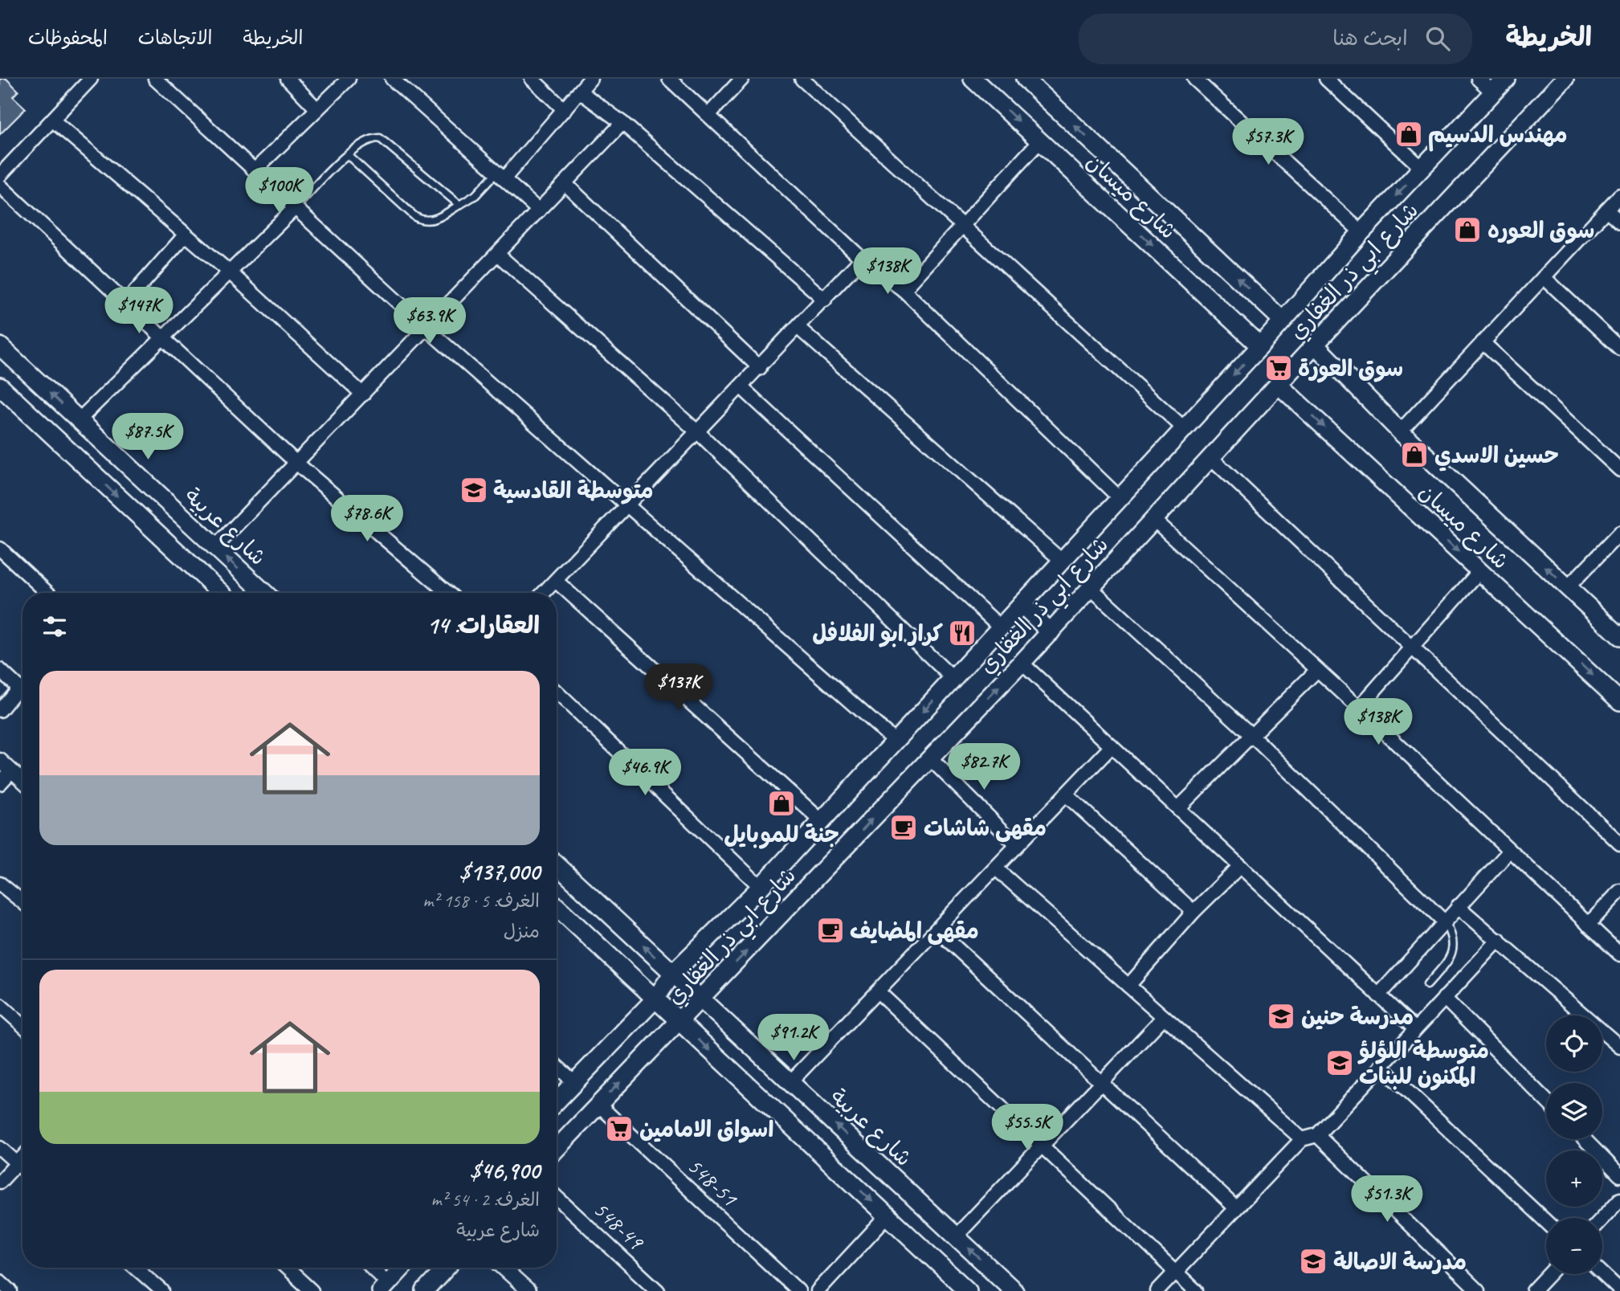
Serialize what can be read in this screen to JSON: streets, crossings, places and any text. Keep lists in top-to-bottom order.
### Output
{
  "streets": {
    "main road": ["شارع ميسان", "شارع ابي ذر الغفاري", "شارع عربية"],
    "street": ["548-51", "548-49"]
  },
  "crossings": [
    ["شارع ميسان", "شارع ابي ذر الغفاري"],
    ["شارع ابي ذر الغفاري", "شارع عربية"],
    ["شارع ابي ذر الغفاري", "548-51"]
  ],
  "places": {
    "shop": [
      "مهندس الدسيم",
      "سوق العوره",
      "حسين الاسدي",
      "جنة للموبايل"
    ],
    "supermarket": ["سوق العورة", "اسواق الامامين"],
    "school or university": [
      "متوسطة القادسية",
      "مدرسة حنين",
      "متوسطة اللؤلؤ المكنون للبنات",
      "مدرسة الاصالة"
    ],
    "restaurant": ["كرار ابو الفلافل"],
    "cafe": ["مقهى شاشات", "مقهى المضايف"]
  },
  "page": {
    "header": "الخريطة",
    "search": "ابحث هنا",
    "nav": ["الخريطة", "الاتجاهات", "المحفوظات"],
    "price": [
      "$57.3K",
      "$100K",
      "$138K",
      "$147K",
      "$63.9K",
      "$87.5K",
      "$78.6K",
      "$137K",
      "$138K",
      "$82.7K",
      "$46.9K",
      "$91.2K",
      "$55.5K",
      "$51.3K"
    ],
    "heading": "العقارات: 14",
    "list": [
      {
        "name": "$137,000",
        "note": "الغرف: 5 · 158 m² · منزل"
      },
      {
        "name": "$46,900",
        "note": "الغرف: 2 · 54 m² · شارع عربية"
      }
    ],
    "map_buttons": ["+", "−"]
  }
}
